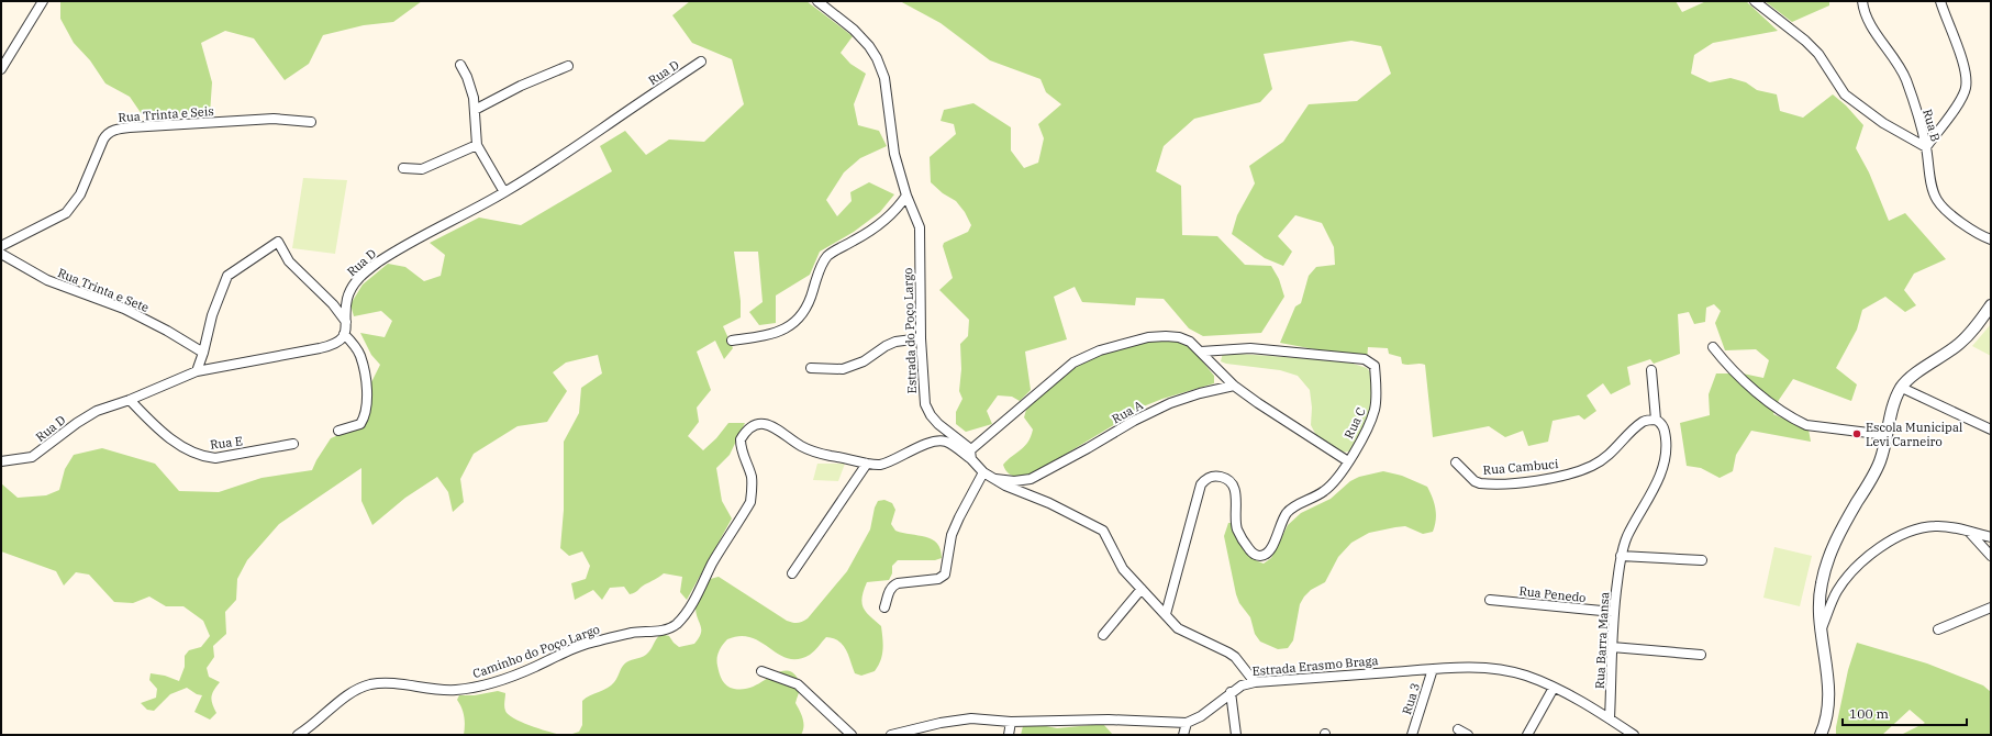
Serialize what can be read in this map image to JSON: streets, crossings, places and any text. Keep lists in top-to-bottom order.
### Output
{
  "streets": {
    "street": [
      "Rua D",
      "Rua Trinta e Seis",
      "Rua B",
      "Rua Trinta e Sete",
      "Estrada do Poço Largo",
      "Rua A",
      "Rua C",
      "Rua E",
      "Rua Cambuci",
      "Rua Penedo",
      "Rua Barra Mansa",
      "Caminho do Poço Largo",
      "Estrada Erasmo Braga",
      "Rua 3"
    ]
  },
  "crossings": [
    ["Rua D", "Rua E"],
    ["Estrada do Poço Largo", "Rua A"],
    ["Estrada do Poço Largo", "Rua C"],
    ["Estrada do Poço Largo", "Caminho do Poço Largo"],
    ["Estrada do Poço Largo", "Estrada Erasmo Braga"],
    ["Rua Cambuci", "Rua Barra Mansa"],
    ["Rua Penedo", "Rua Barra Mansa"],
    ["Rua Barra Mansa", "Estrada Erasmo Braga"],
    ["Estrada Erasmo Braga", "Rua 3"]
  ],
  "places": ["Escola Municipal Levi Carneiro"],
  "scale_bar": "100 m"
}
